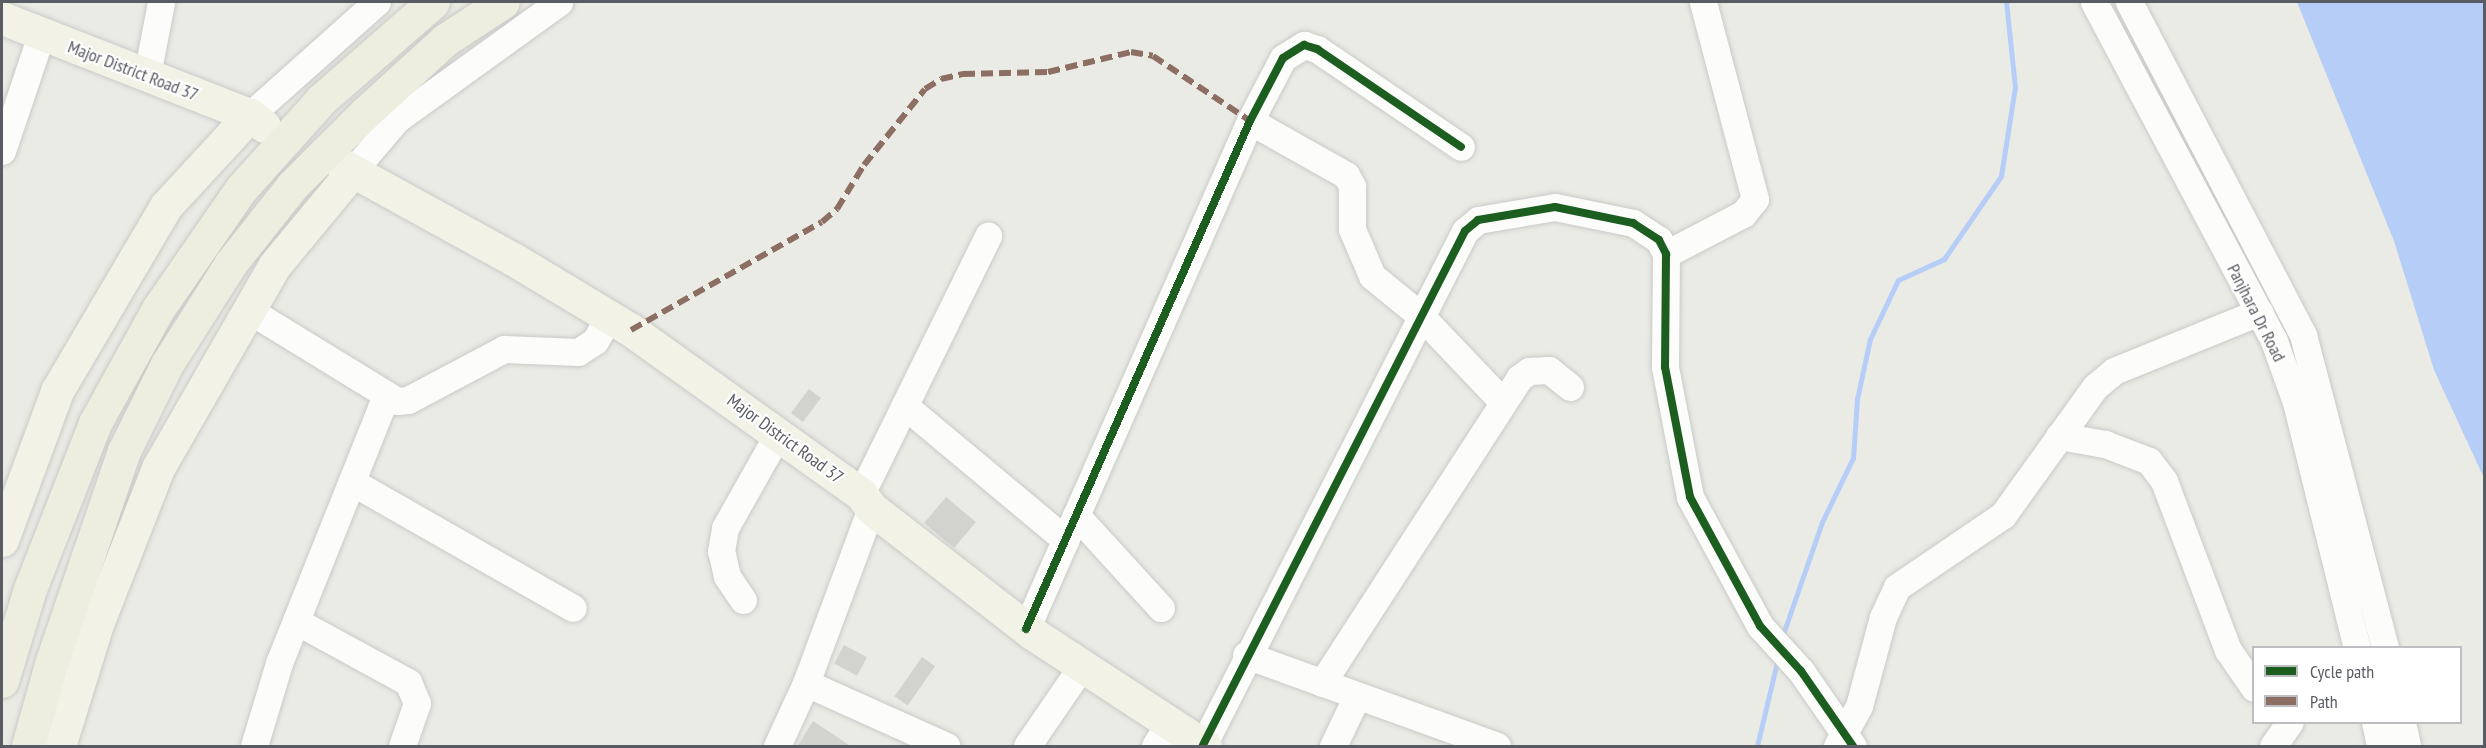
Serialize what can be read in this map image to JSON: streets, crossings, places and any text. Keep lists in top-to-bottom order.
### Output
{
  "streets": {
    "main road": ["Major District Road 37"],
    "street": ["Panjhara Dr Road"]
  },
  "legend": ["Cycle path", "Path"]
}
